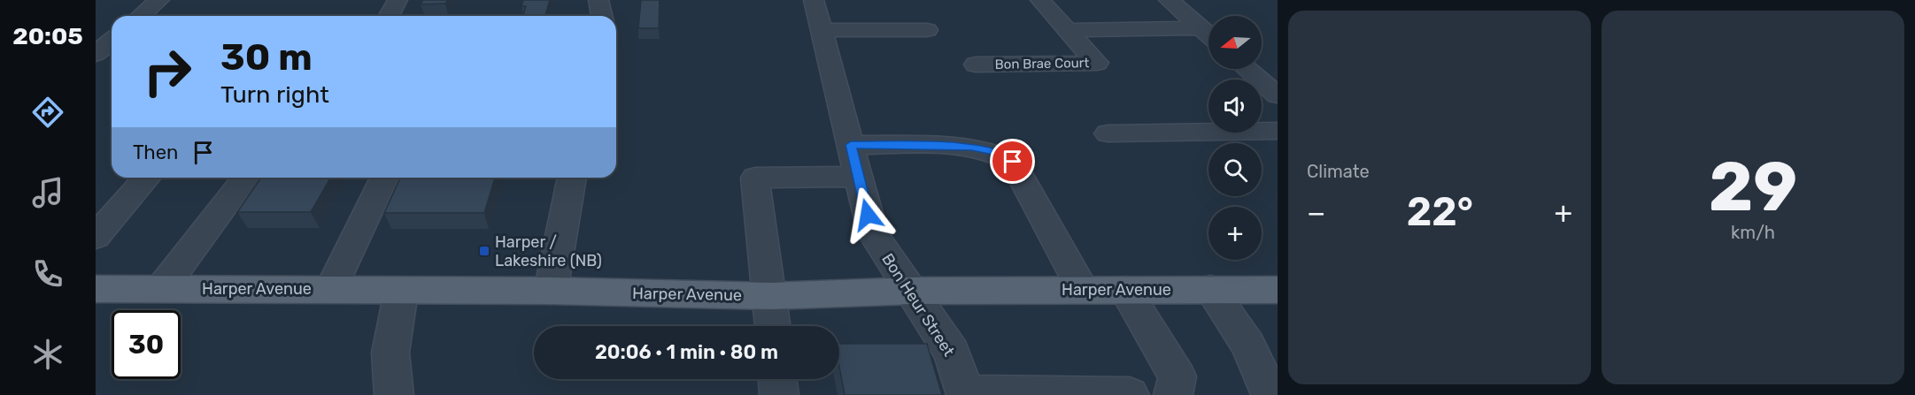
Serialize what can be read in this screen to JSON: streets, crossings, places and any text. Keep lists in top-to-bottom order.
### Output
{
  "streets": {
    "main road": ["Harper Avenue"],
    "street": ["Bon Brae Court", "Bon Heur Street"]
  },
  "crossings": [
    ["Harper Avenue", "Bon Heur Street"]
  ],
  "places": {
    "transit": ["Harper / Lakeshire (NB)"]
  },
  "north": "left",
  "page": {
    "tabs": "20:05",
    "tile": [
      "Climate",
      ["29", "km/h"]
    ],
    "map_buttons": "+",
    "turn": ["30 m", "Turn right"],
    "then": "Then",
    "heat": ["−", "22°", "+"],
    "limit": "30",
    "trip": "20:06 · 1 min · 80 m"
  }
}
